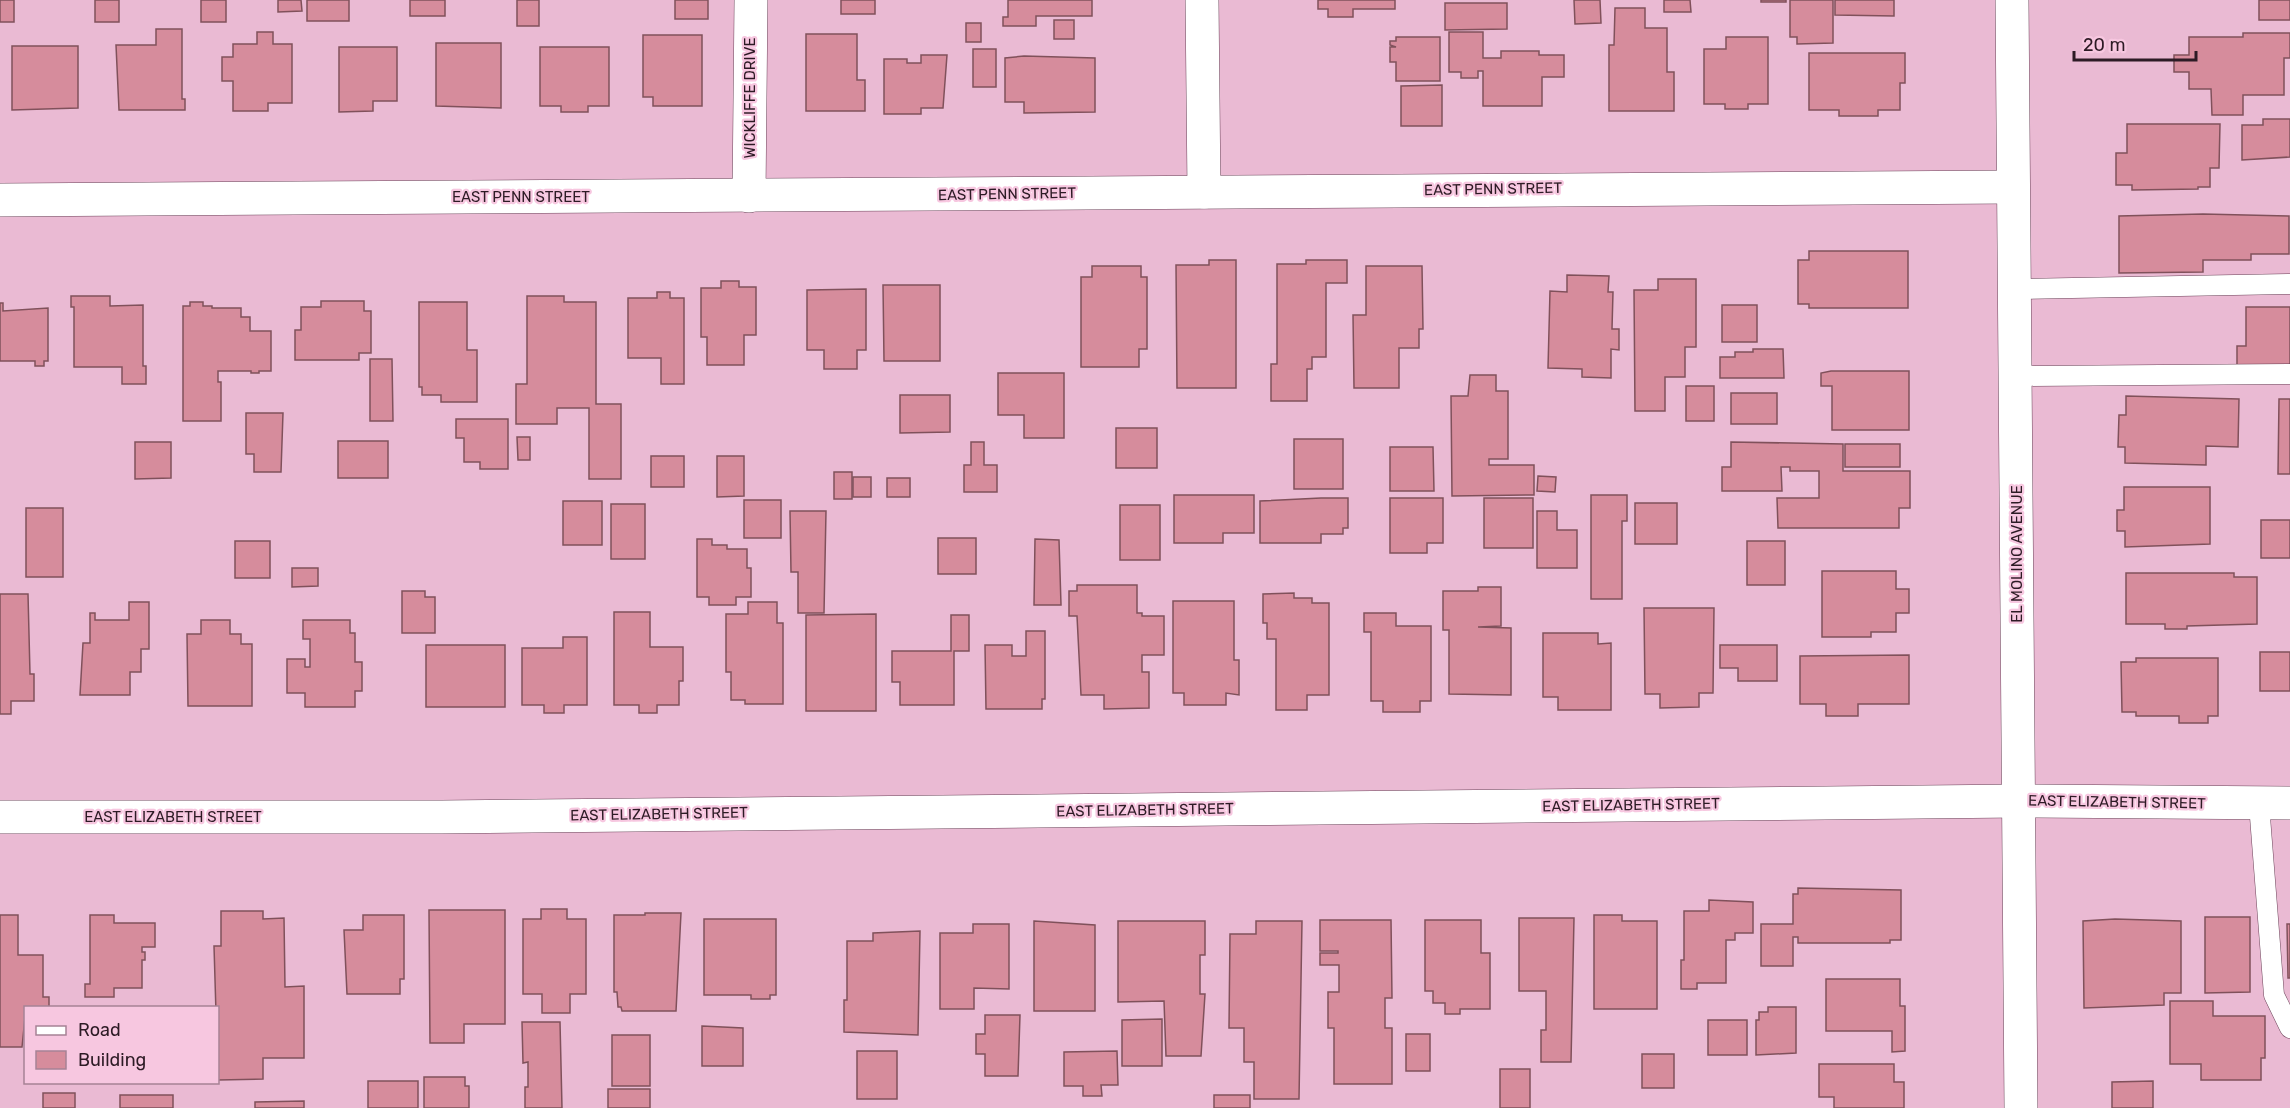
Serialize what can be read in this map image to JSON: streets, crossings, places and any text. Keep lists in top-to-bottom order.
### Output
{
  "streets": {
    "street": [
      "WICKLIFFE DRIVE",
      "EAST PENN STREET",
      "EL MOLINO AVENUE",
      "EAST ELIZABETH STREET"
    ]
  },
  "crossings": [
    ["WICKLIFFE DRIVE", "EAST PENN STREET"],
    ["EAST PENN STREET", "EL MOLINO AVENUE"],
    ["EL MOLINO AVENUE", "EAST ELIZABETH STREET"]
  ],
  "legend": ["Road", "Building"],
  "scale_bar": "20 m"
}
